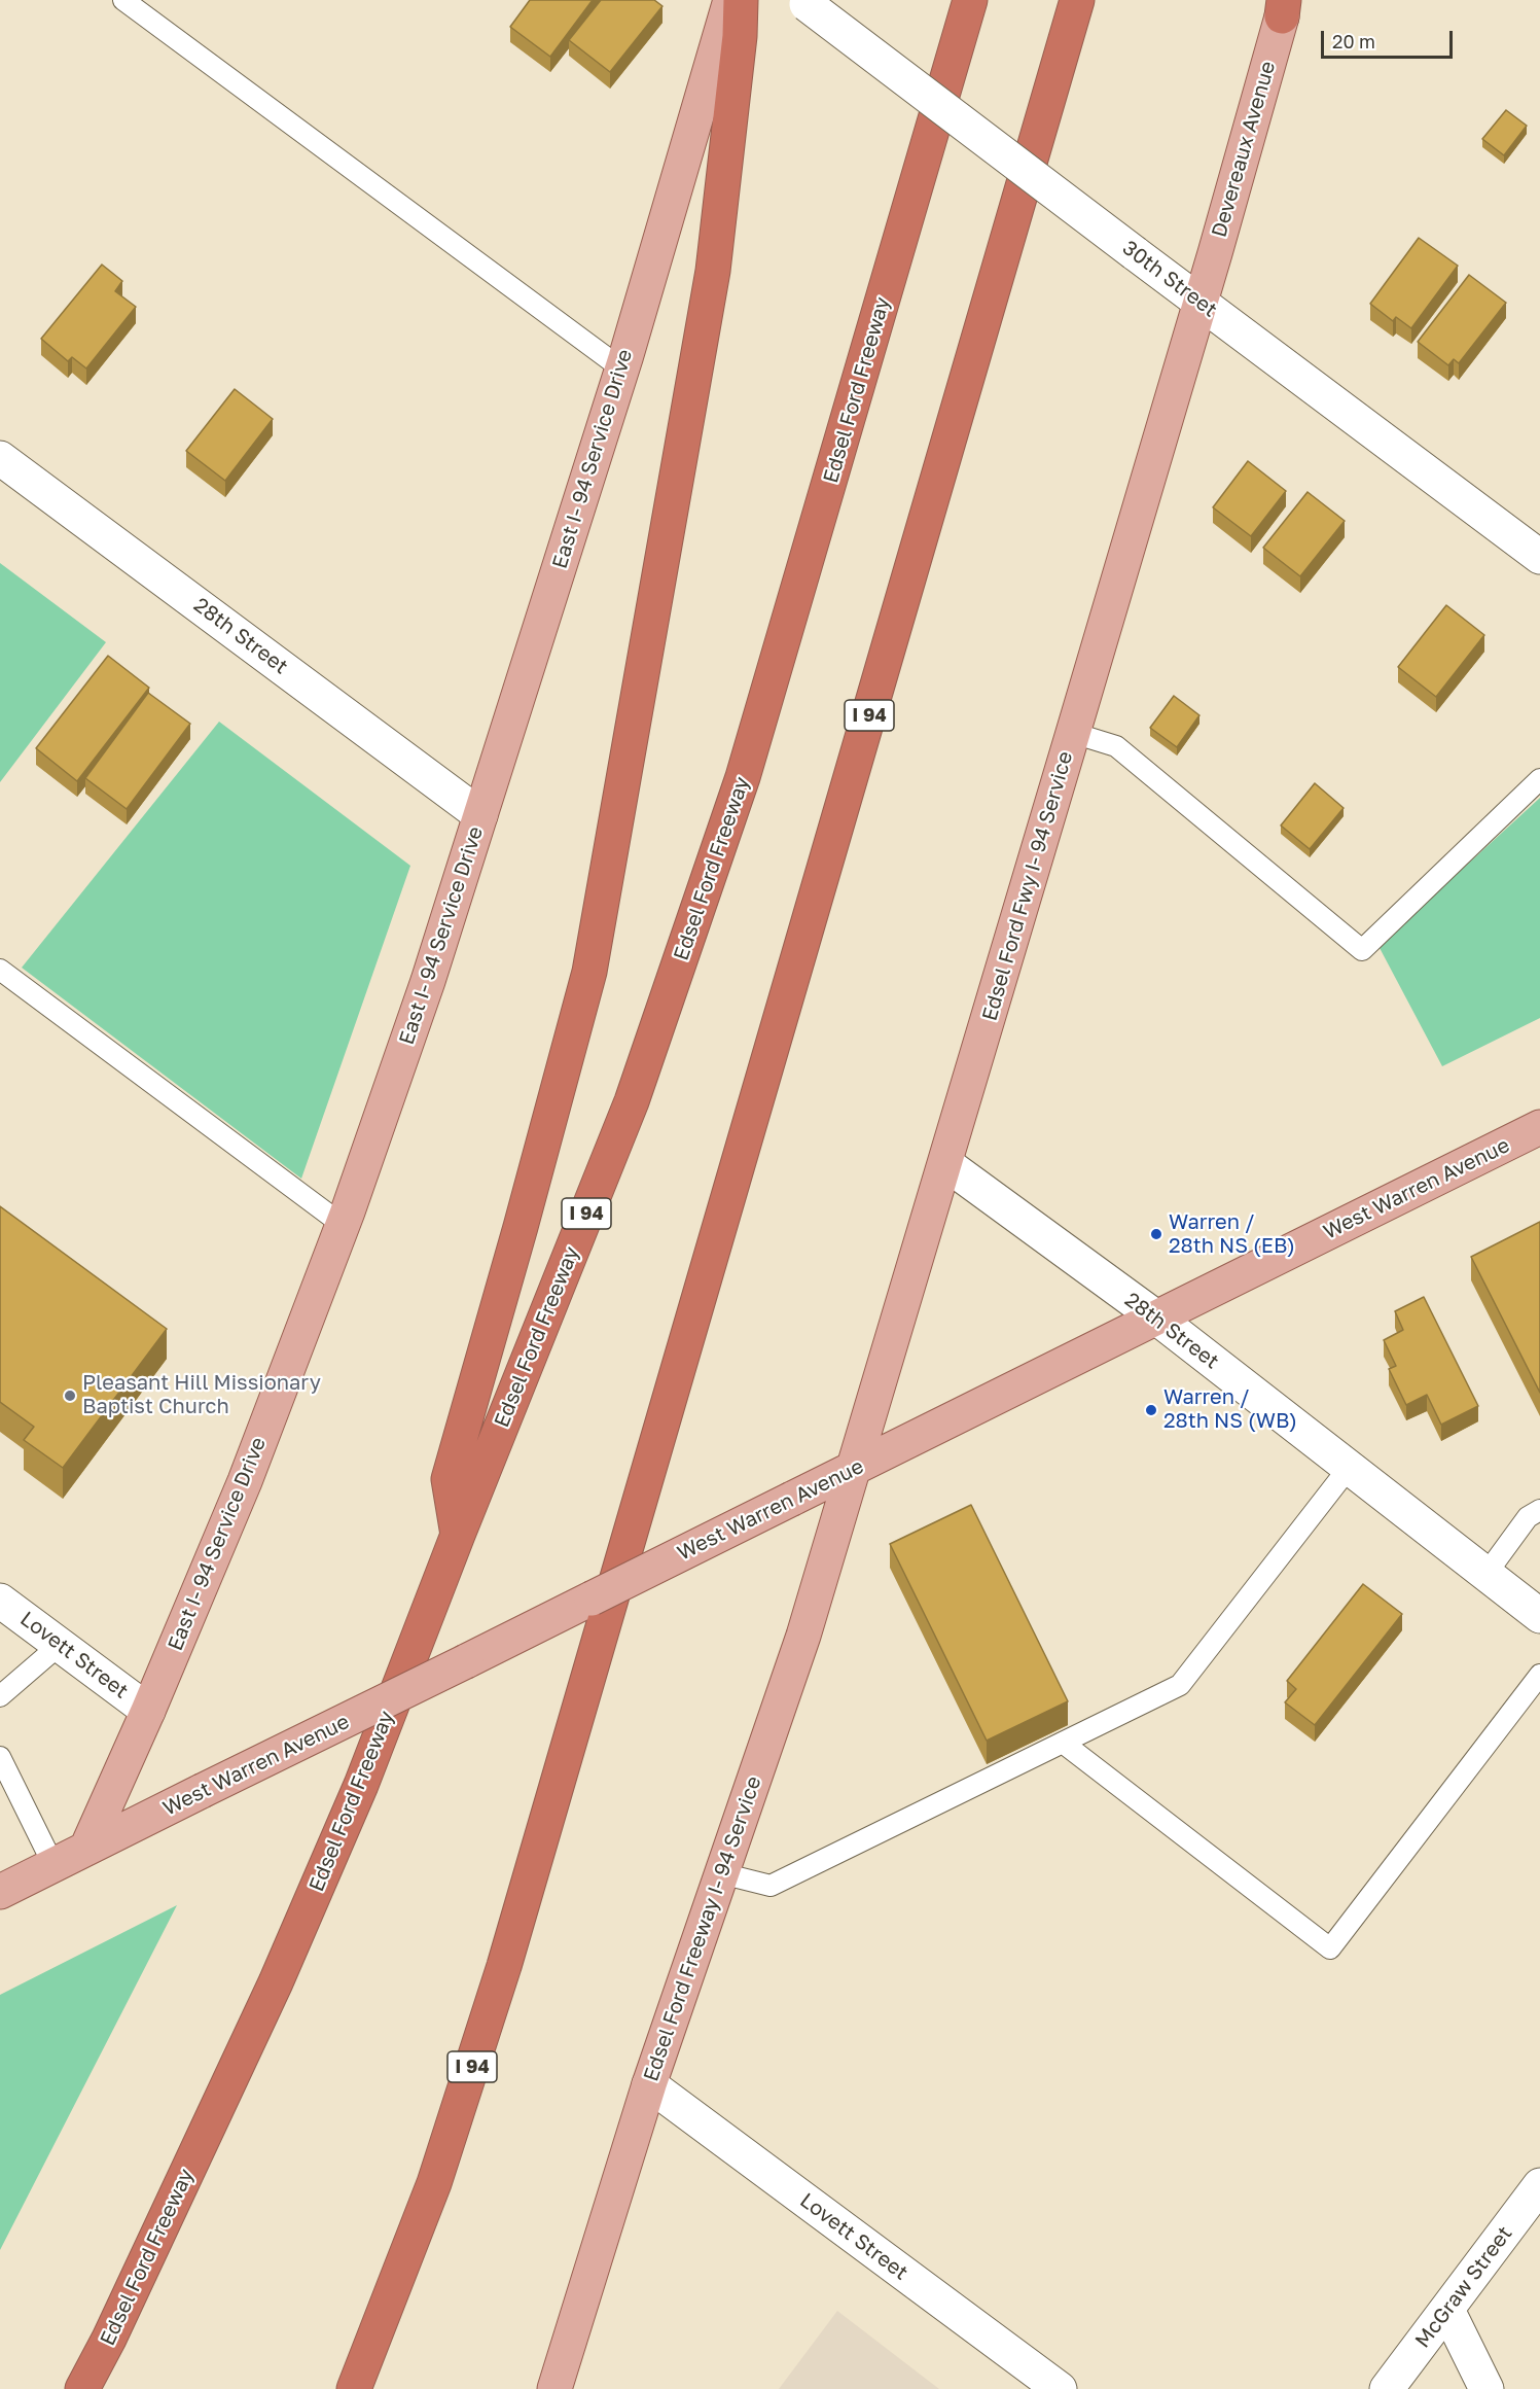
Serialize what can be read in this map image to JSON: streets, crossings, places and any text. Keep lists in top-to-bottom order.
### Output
{
  "streets": {
    "highway": ["Edsel Ford Freeway", "I 94"],
    "main road": [
      "Devereaux Avenue",
      "East I- 94 Service Drive",
      "Edsel Ford Fwy I- 94 Service",
      "West Warren Avenue",
      "Edsel Ford Freeway I- 94 Service"
    ],
    "street": [
      "30th Street",
      "28th Street",
      "Lovett Street",
      "McGraw Street"
    ]
  },
  "crossings": [
    ["Devereaux Avenue", "30th Street"],
    ["Devereaux Avenue", "Edsel Ford Fwy I- 94 Service"],
    ["30th Street", "Edsel Ford Fwy I- 94 Service"],
    ["East I- 94 Service Drive", "28th Street"],
    ["East I- 94 Service Drive", "West Warren Avenue"],
    ["East I- 94 Service Drive", "Lovett Street"],
    ["28th Street", "Edsel Ford Fwy I- 94 Service"],
    ["28th Street", "West Warren Avenue"],
    ["Edsel Ford Fwy I- 94 Service", "West Warren Avenue"],
    ["Edsel Ford Fwy I- 94 Service", "Edsel Ford Freeway I- 94 Service"],
    ["West Warren Avenue", "Edsel Ford Freeway I- 94 Service"],
    ["Lovett Street", "Edsel Ford Freeway I- 94 Service"]
  ],
  "places": ["Warren / 28th NS (EB)", "Pleasant Hill Missionary Baptist Church", "Warren / 28th NS (WB)"],
  "scale_bar": "20 m"
}
